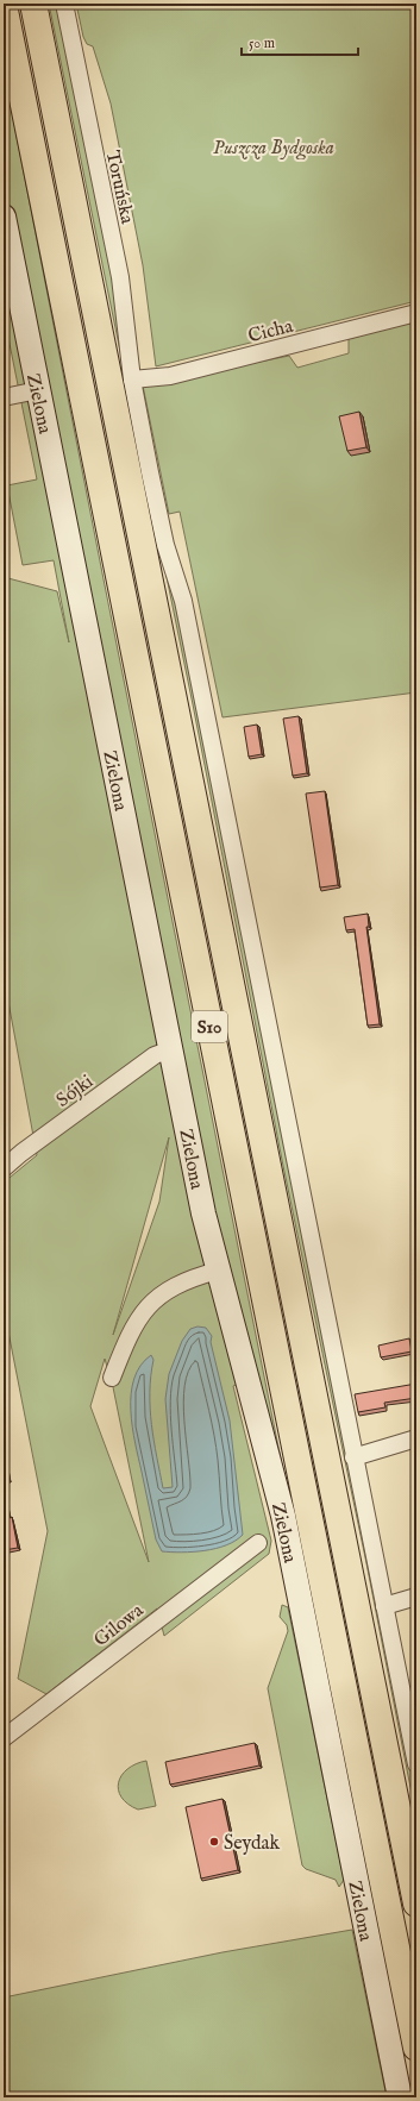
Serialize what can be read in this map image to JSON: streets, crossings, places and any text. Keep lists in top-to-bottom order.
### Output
{
  "streets": {
    "highway": ["S10"],
    "street": [
      "Toruńska",
      "Cicha",
      "Zielona",
      "Sójki",
      "Gilowa"
    ]
  },
  "crossings": [
    ["Toruńska", "Cicha"],
    ["Zielona", "Sójki"]
  ],
  "parks": ["Puszcza Bydgoska"],
  "places": ["Seydak"],
  "scale_bar": "50 m"
}
